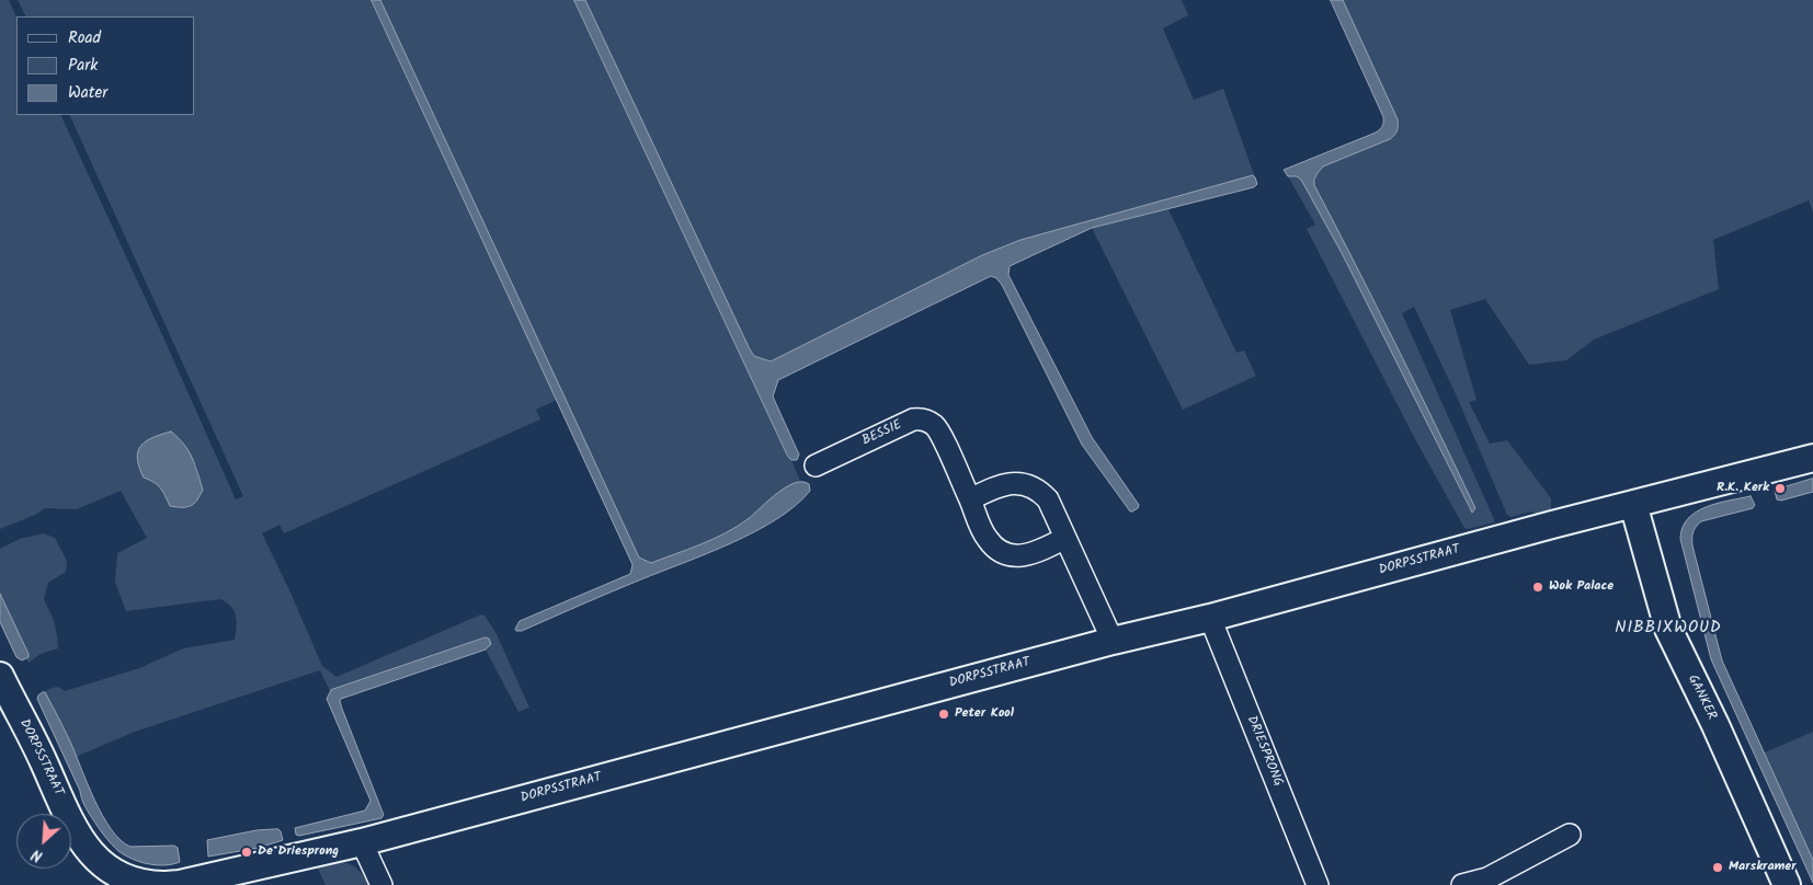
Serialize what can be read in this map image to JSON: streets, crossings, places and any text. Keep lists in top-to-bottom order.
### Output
{
  "streets": {
    "street": [
      "BESSIE",
      "DORPSSTRAAT",
      "GANKER",
      "DRIESPRONG"
    ]
  },
  "crossings": [
    ["DORPSSTRAAT", "GANKER"],
    ["DORPSSTRAAT", "DRIESPRONG"]
  ],
  "districts": ["NIBBIXWOUD"],
  "places": [
    "R.K. Kerk",
    "Wok Palace",
    "Peter Kool",
    "De Driesprong",
    "Marskramer"
  ],
  "legend": ["Road", "Park", "Water"],
  "north": "bottom left"
}
